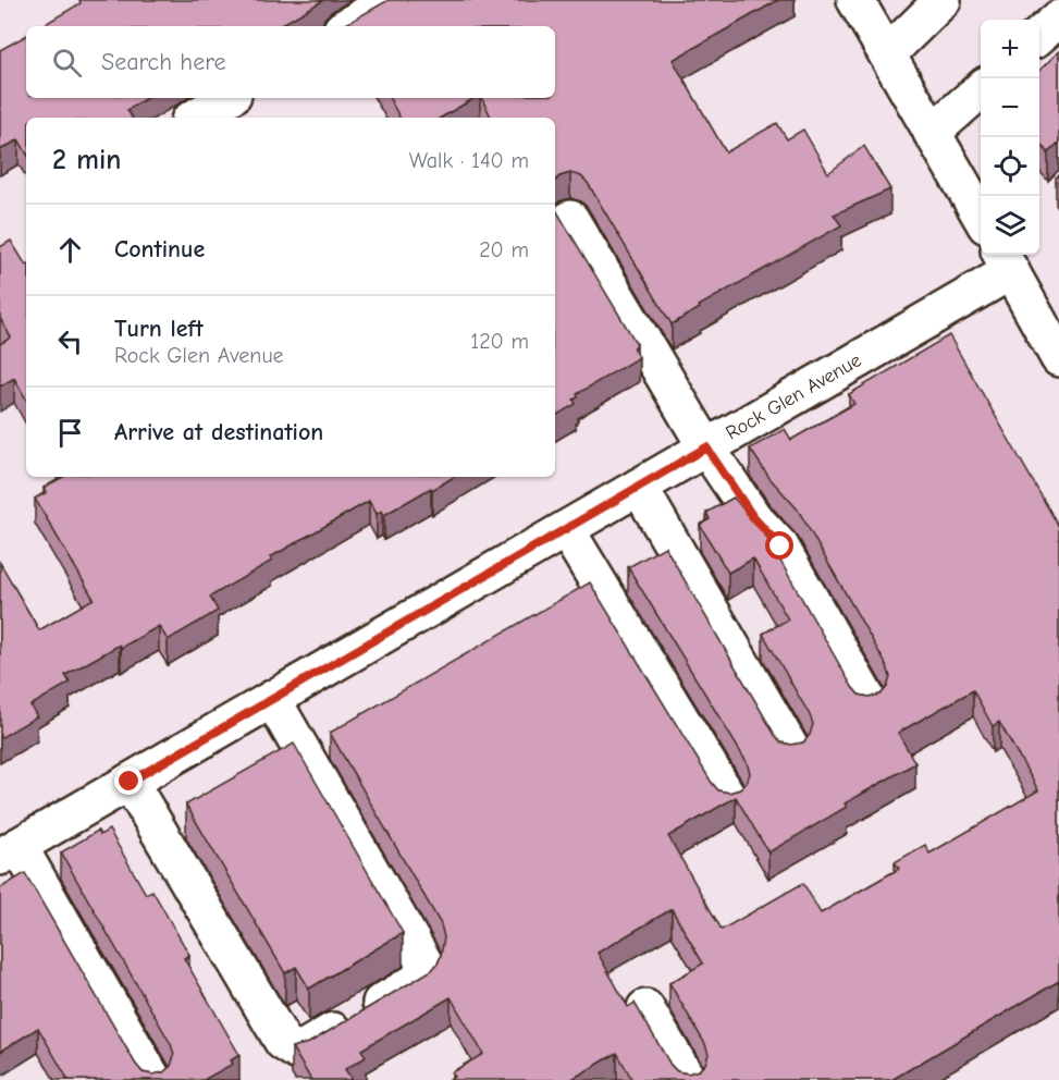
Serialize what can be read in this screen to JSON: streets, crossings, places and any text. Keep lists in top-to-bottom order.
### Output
{
  "streets": {
    "street": ["Rock Glen Avenue"]
  },
  "page": {
    "map_buttons": ["+", "−"],
    "search": "Search here",
    "heading": ["2 min", "Walk · 140 m"],
    "list": [
      ["Continue", "20 m"],
      ["Turn left", "Rock Glen Avenue", "120 m"],
      "Arrive at destination"
    ]
  }
}
